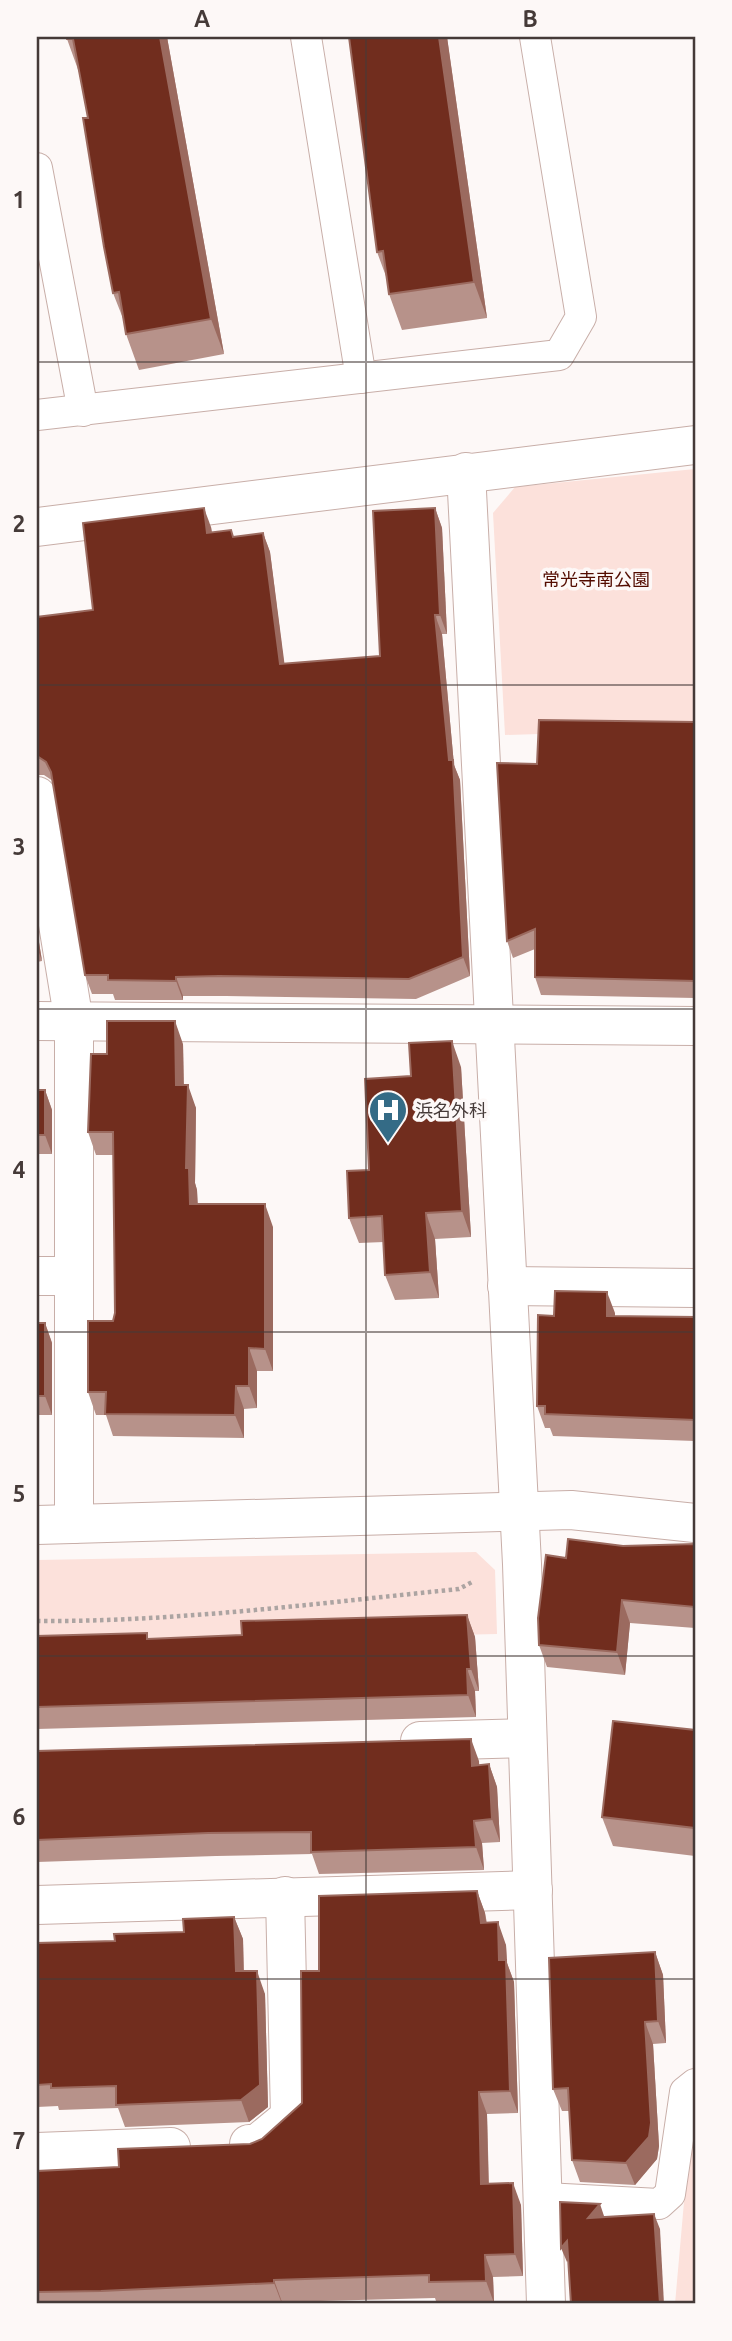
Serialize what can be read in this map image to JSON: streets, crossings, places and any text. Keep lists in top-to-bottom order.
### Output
{
  "parks": ["常光寺南公園"],
  "places": {
    "hospital": ["浜名外科"]
  },
  "grid": {
    "columns": ["A", "B"],
    "rows": [
      "1",
      "2",
      "3",
      "4",
      "5",
      "6",
      "7"
    ]
  }
}
